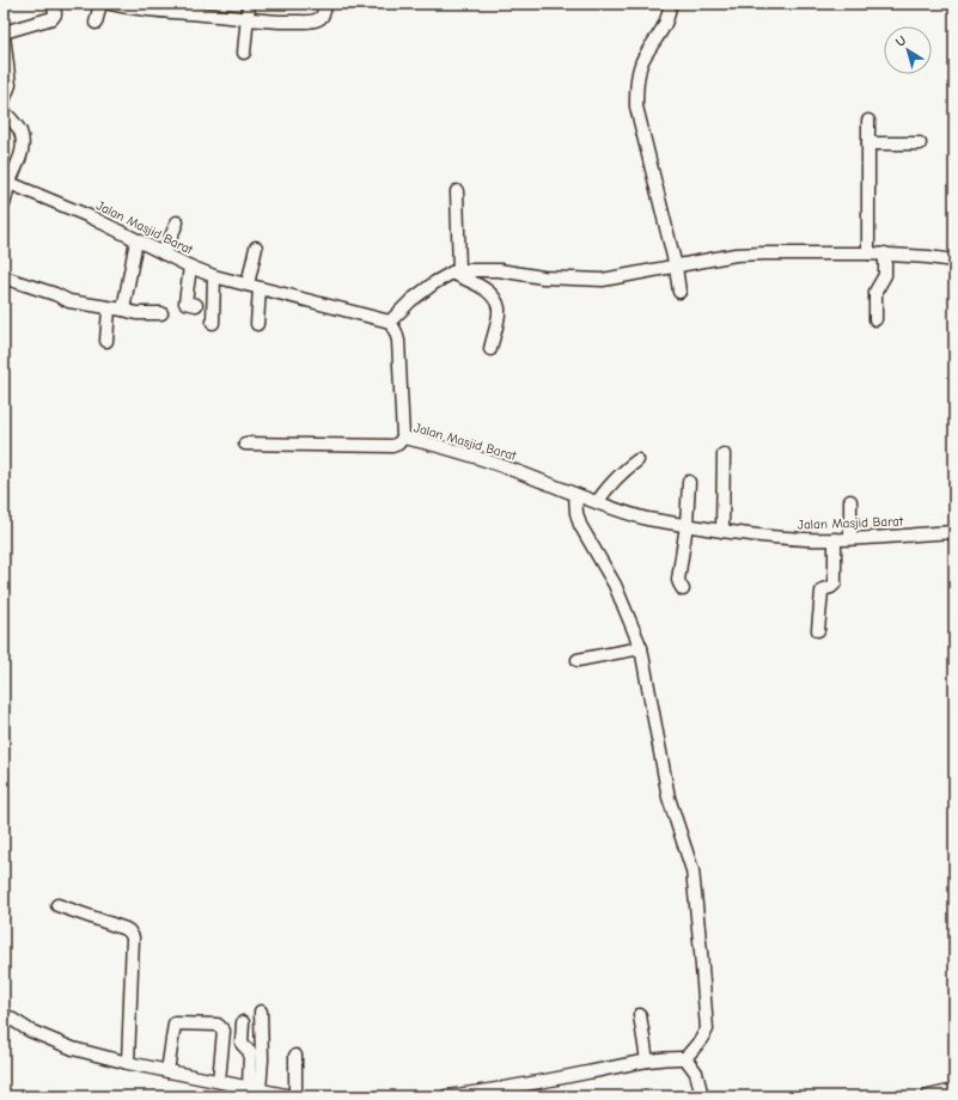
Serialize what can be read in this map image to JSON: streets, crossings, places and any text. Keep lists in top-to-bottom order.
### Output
{
  "streets": {
    "street": ["Jalan Masjid Barat"]
  },
  "north": "top left"
}
